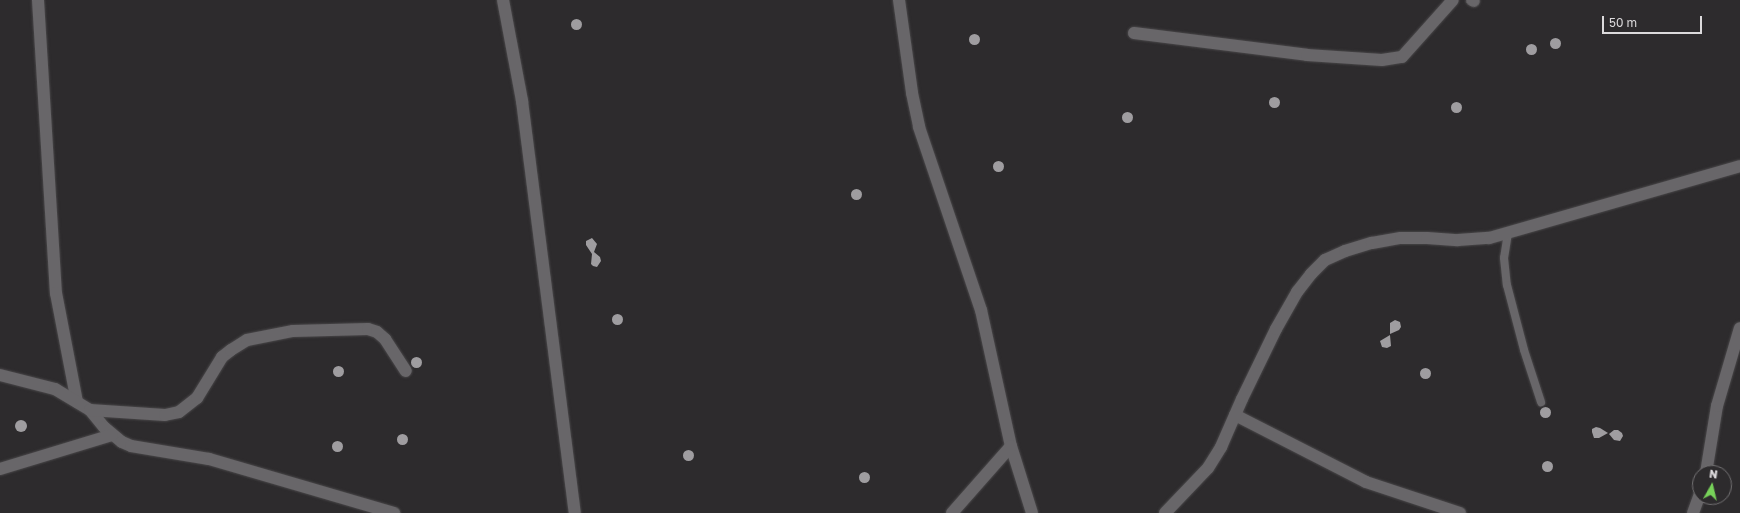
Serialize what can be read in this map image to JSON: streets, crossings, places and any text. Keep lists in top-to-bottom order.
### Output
{
  "scale_bar": "50 m",
  "north": "top"
}
